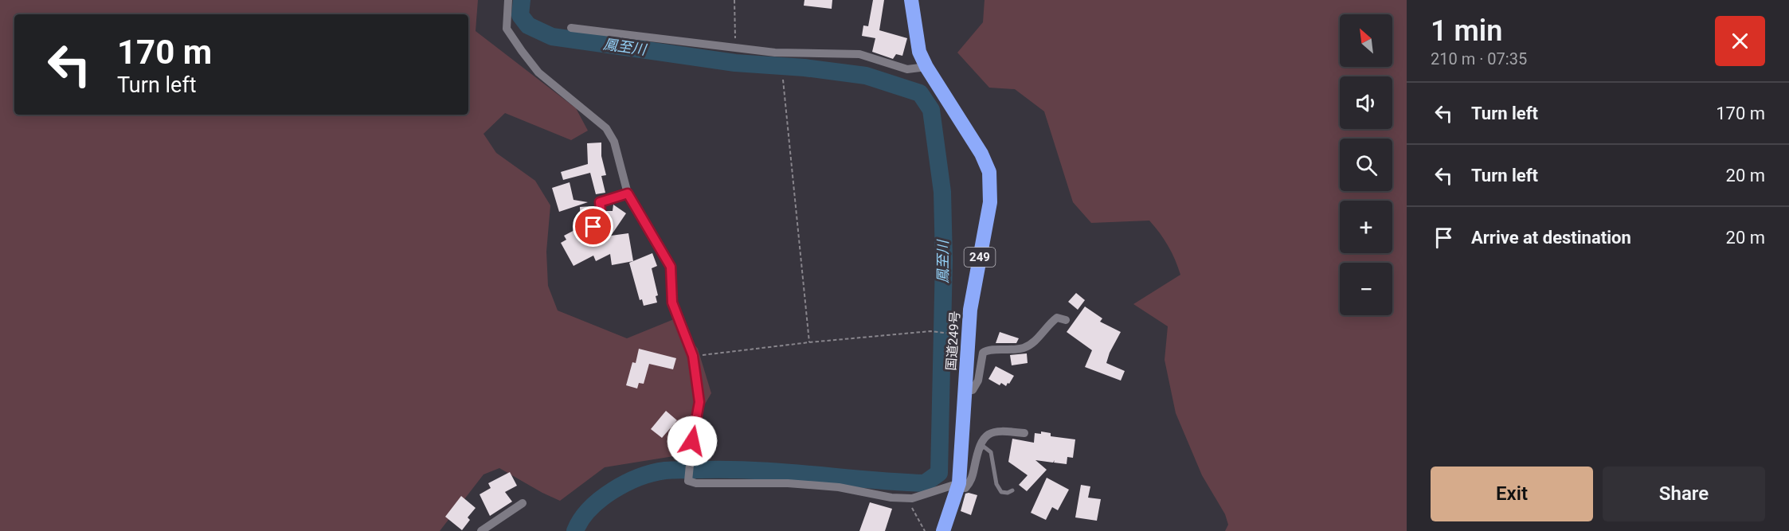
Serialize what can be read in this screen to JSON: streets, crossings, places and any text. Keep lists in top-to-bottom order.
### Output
{
  "streets": {
    "highway": ["249", "国道249号"]
  },
  "water": ["鳳至川"],
  "north": "top left",
  "page": {
    "heading": ["1 min", "210 m · 07:35"],
    "map_buttons": ["+", "−"],
    "turn": ["170 m", "Turn left"],
    "list": [
      {
        "name": "Turn left",
        "value": "170 m"
      },
      {
        "name": "Turn left",
        "value": "20 m"
      },
      {
        "name": "Arrive at destination",
        "value": "20 m"
      }
    ],
    "buttons": ["Exit", "Share"]
  }
}
